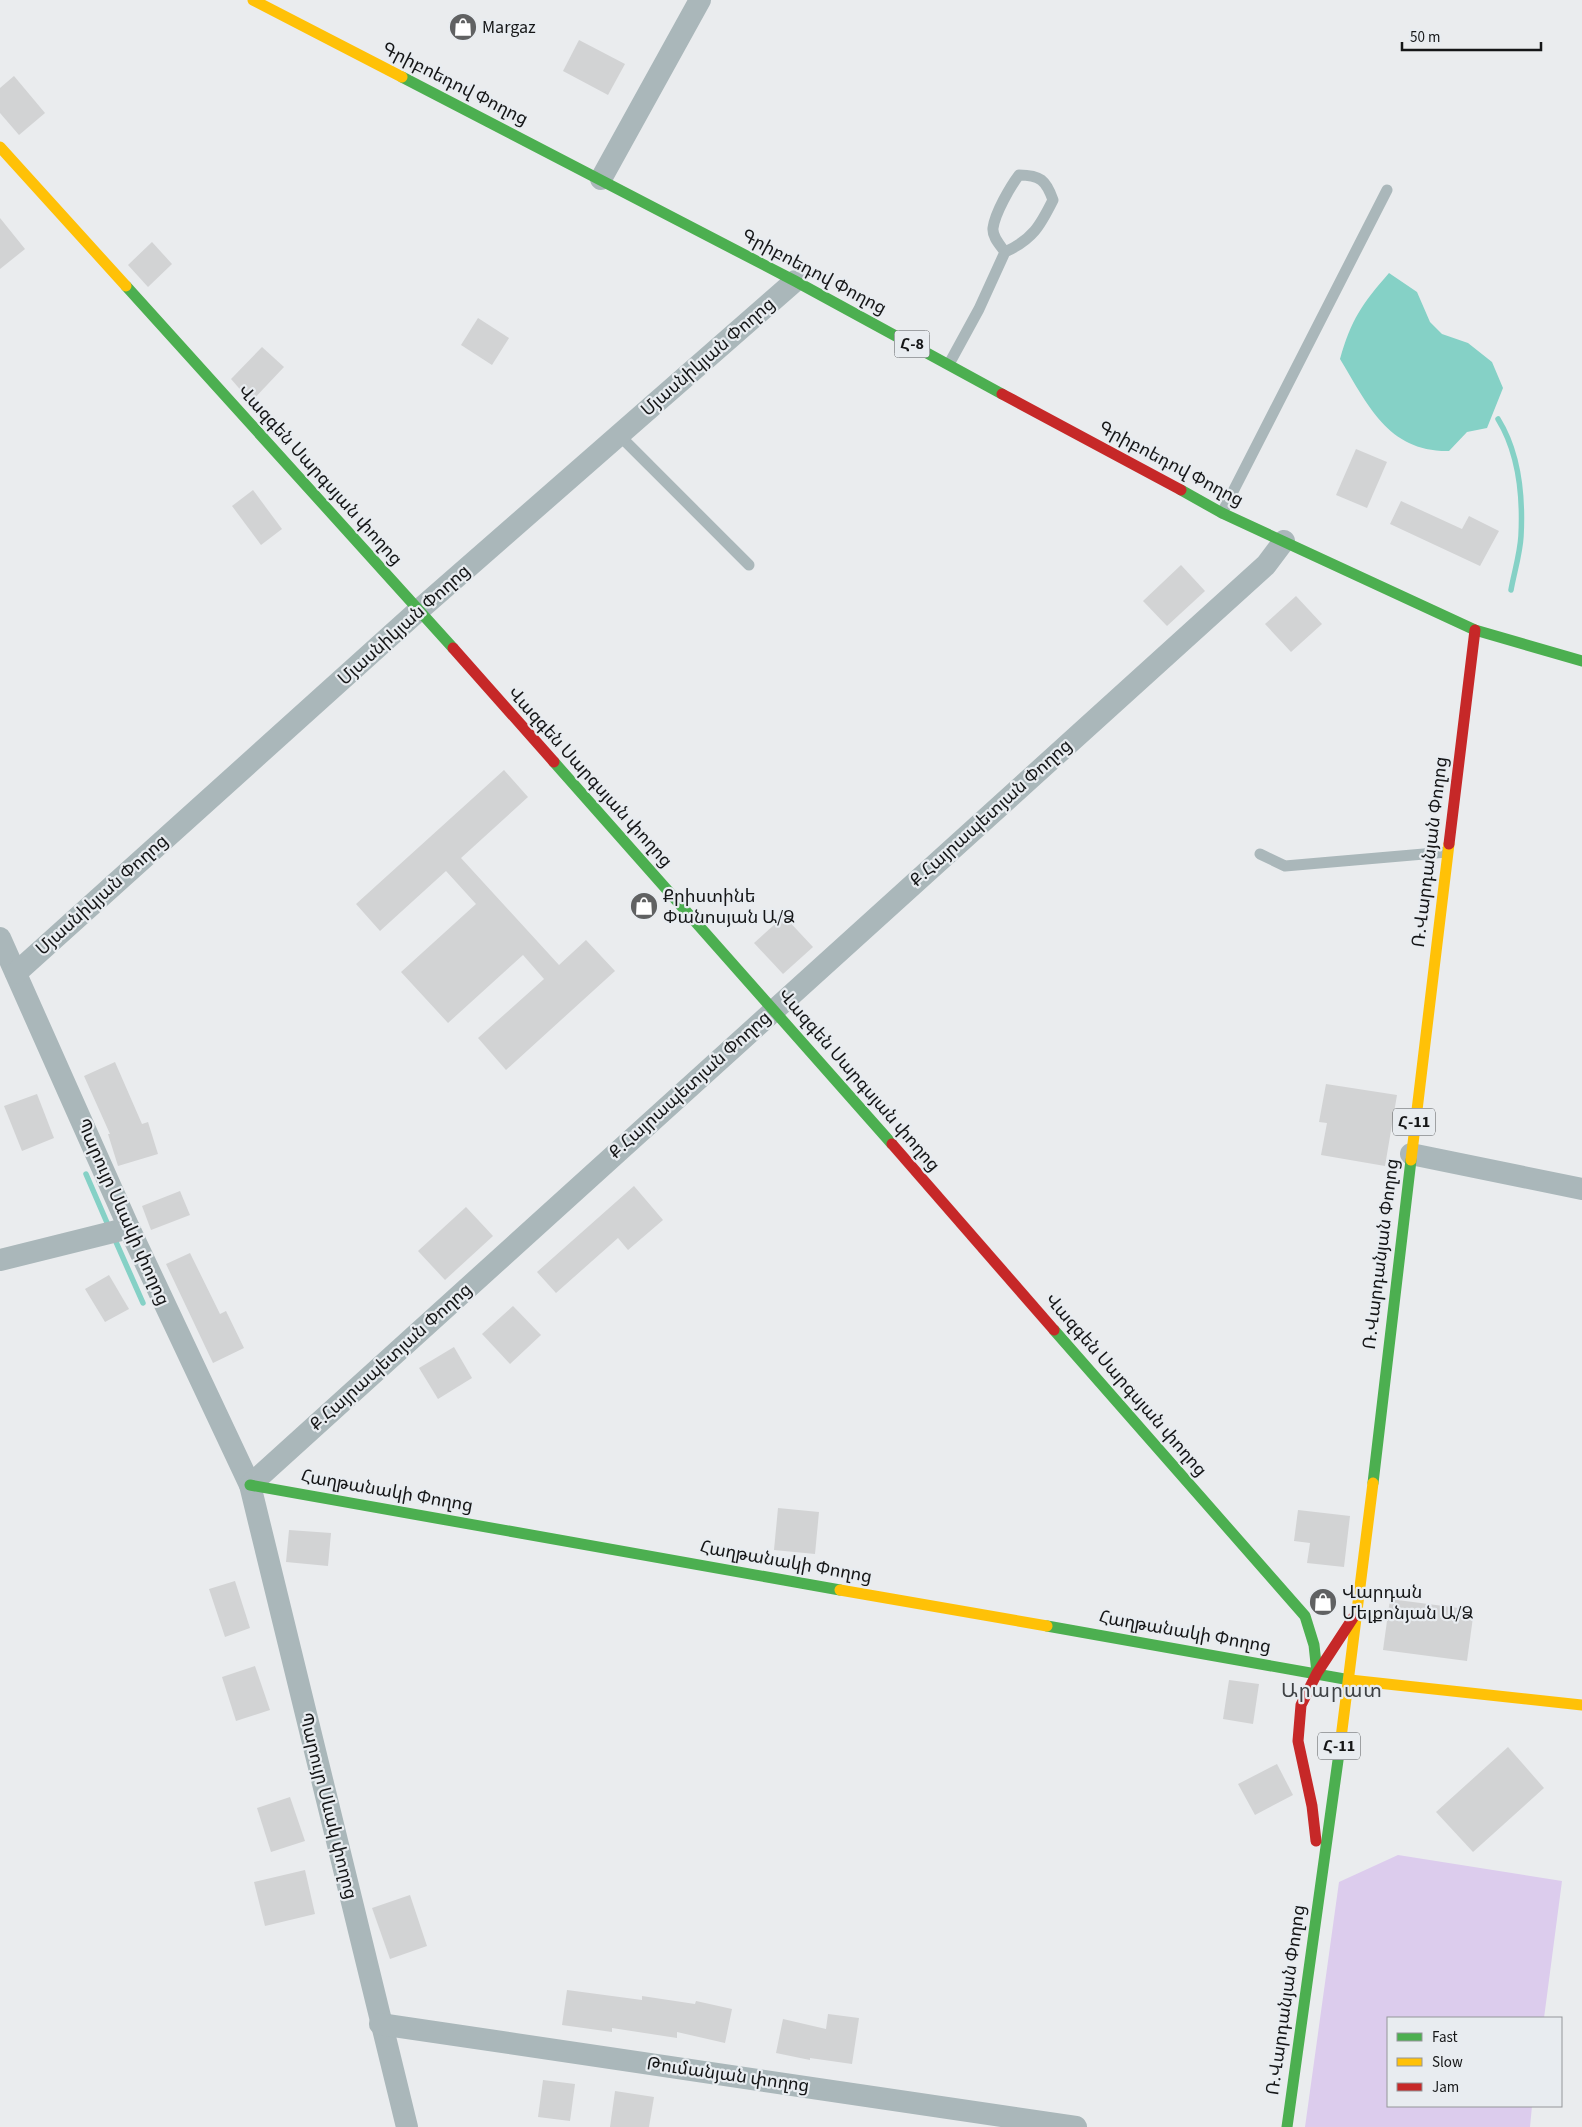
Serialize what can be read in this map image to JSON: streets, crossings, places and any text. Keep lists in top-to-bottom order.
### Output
{
  "streets": {
    "street": [
      "Գրիբոեդով Փողոց",
      "Հ-8",
      "Մյասնիկյան Փողոց",
      "Վազգեն Սարգսյան փողոց",
      "Ք.Հայրապետյան Փողոց",
      "Ռ.Վարդանյան Փողոց",
      "Հ-11",
      "Պարույր Սևակի փողոց",
      "Հաղթանակի Փողոց",
      "Պարույր Սևակ փողոց",
      "Թումանյան փողոց"
    ]
  },
  "crossings": [
    ["Գրիբոեդով Փողոց", "Մյասնիկյան Փողոց"],
    ["Գրիբոեդով Փողոց", "Ք.Հայրապետյան Փողոց"],
    ["Գրիբոեդով Փողոց", "Ռ.Վարդանյան Փողոց"],
    ["Մյասնիկյան Փողոց", "Վազգեն Սարգսյան փողոց"],
    ["Մյասնիկյան Փողոց", "Պարույր Սևակի փողոց"],
    ["Վազգեն Սարգսյան փողոց", "Ք.Հայրապետյան Փողոց"],
    ["Վազգեն Սարգսյան փողոց", "Հ-11"],
    ["Վազգեն Սարգսյան փողոց", "Հաղթանակի Փողոց"],
    ["Ք.Հայրապետյան Փողոց", "Պարույր Սևակի փողոց"],
    ["Ք.Հայրապետյան Փողոց", "Հաղթանակի Փողոց"],
    ["Ք.Հայրապետյան Փողոց", "Պարույր Սևակ փողոց"],
    ["Ռ.Վարդանյան Փողոց", "Հ-11"],
    ["Հ-11", "Հաղթանակի Փողոց"],
    ["Պարույր Սևակի փողոց", "Հաղթանակի Փողոց"],
    ["Պարույր Սևակի փողոց", "Պարույր Սևակ փողոց"],
    ["Հաղթանակի Փողոց", "Պարույր Սևակ փողոց"],
    ["Պարույր Սևակ փողոց", "Թումանյան փողոց"]
  ],
  "districts": ["Արարատ"],
  "places": {
    "shop": ["Margaz", "Քրիստինե Փանոսյան Ա/Ձ", "Վարդան Մելքոնյան Ա/Ձ"]
  },
  "legend": ["Fast", "Slow", "Jam"],
  "scale_bar": "50 m"
}
